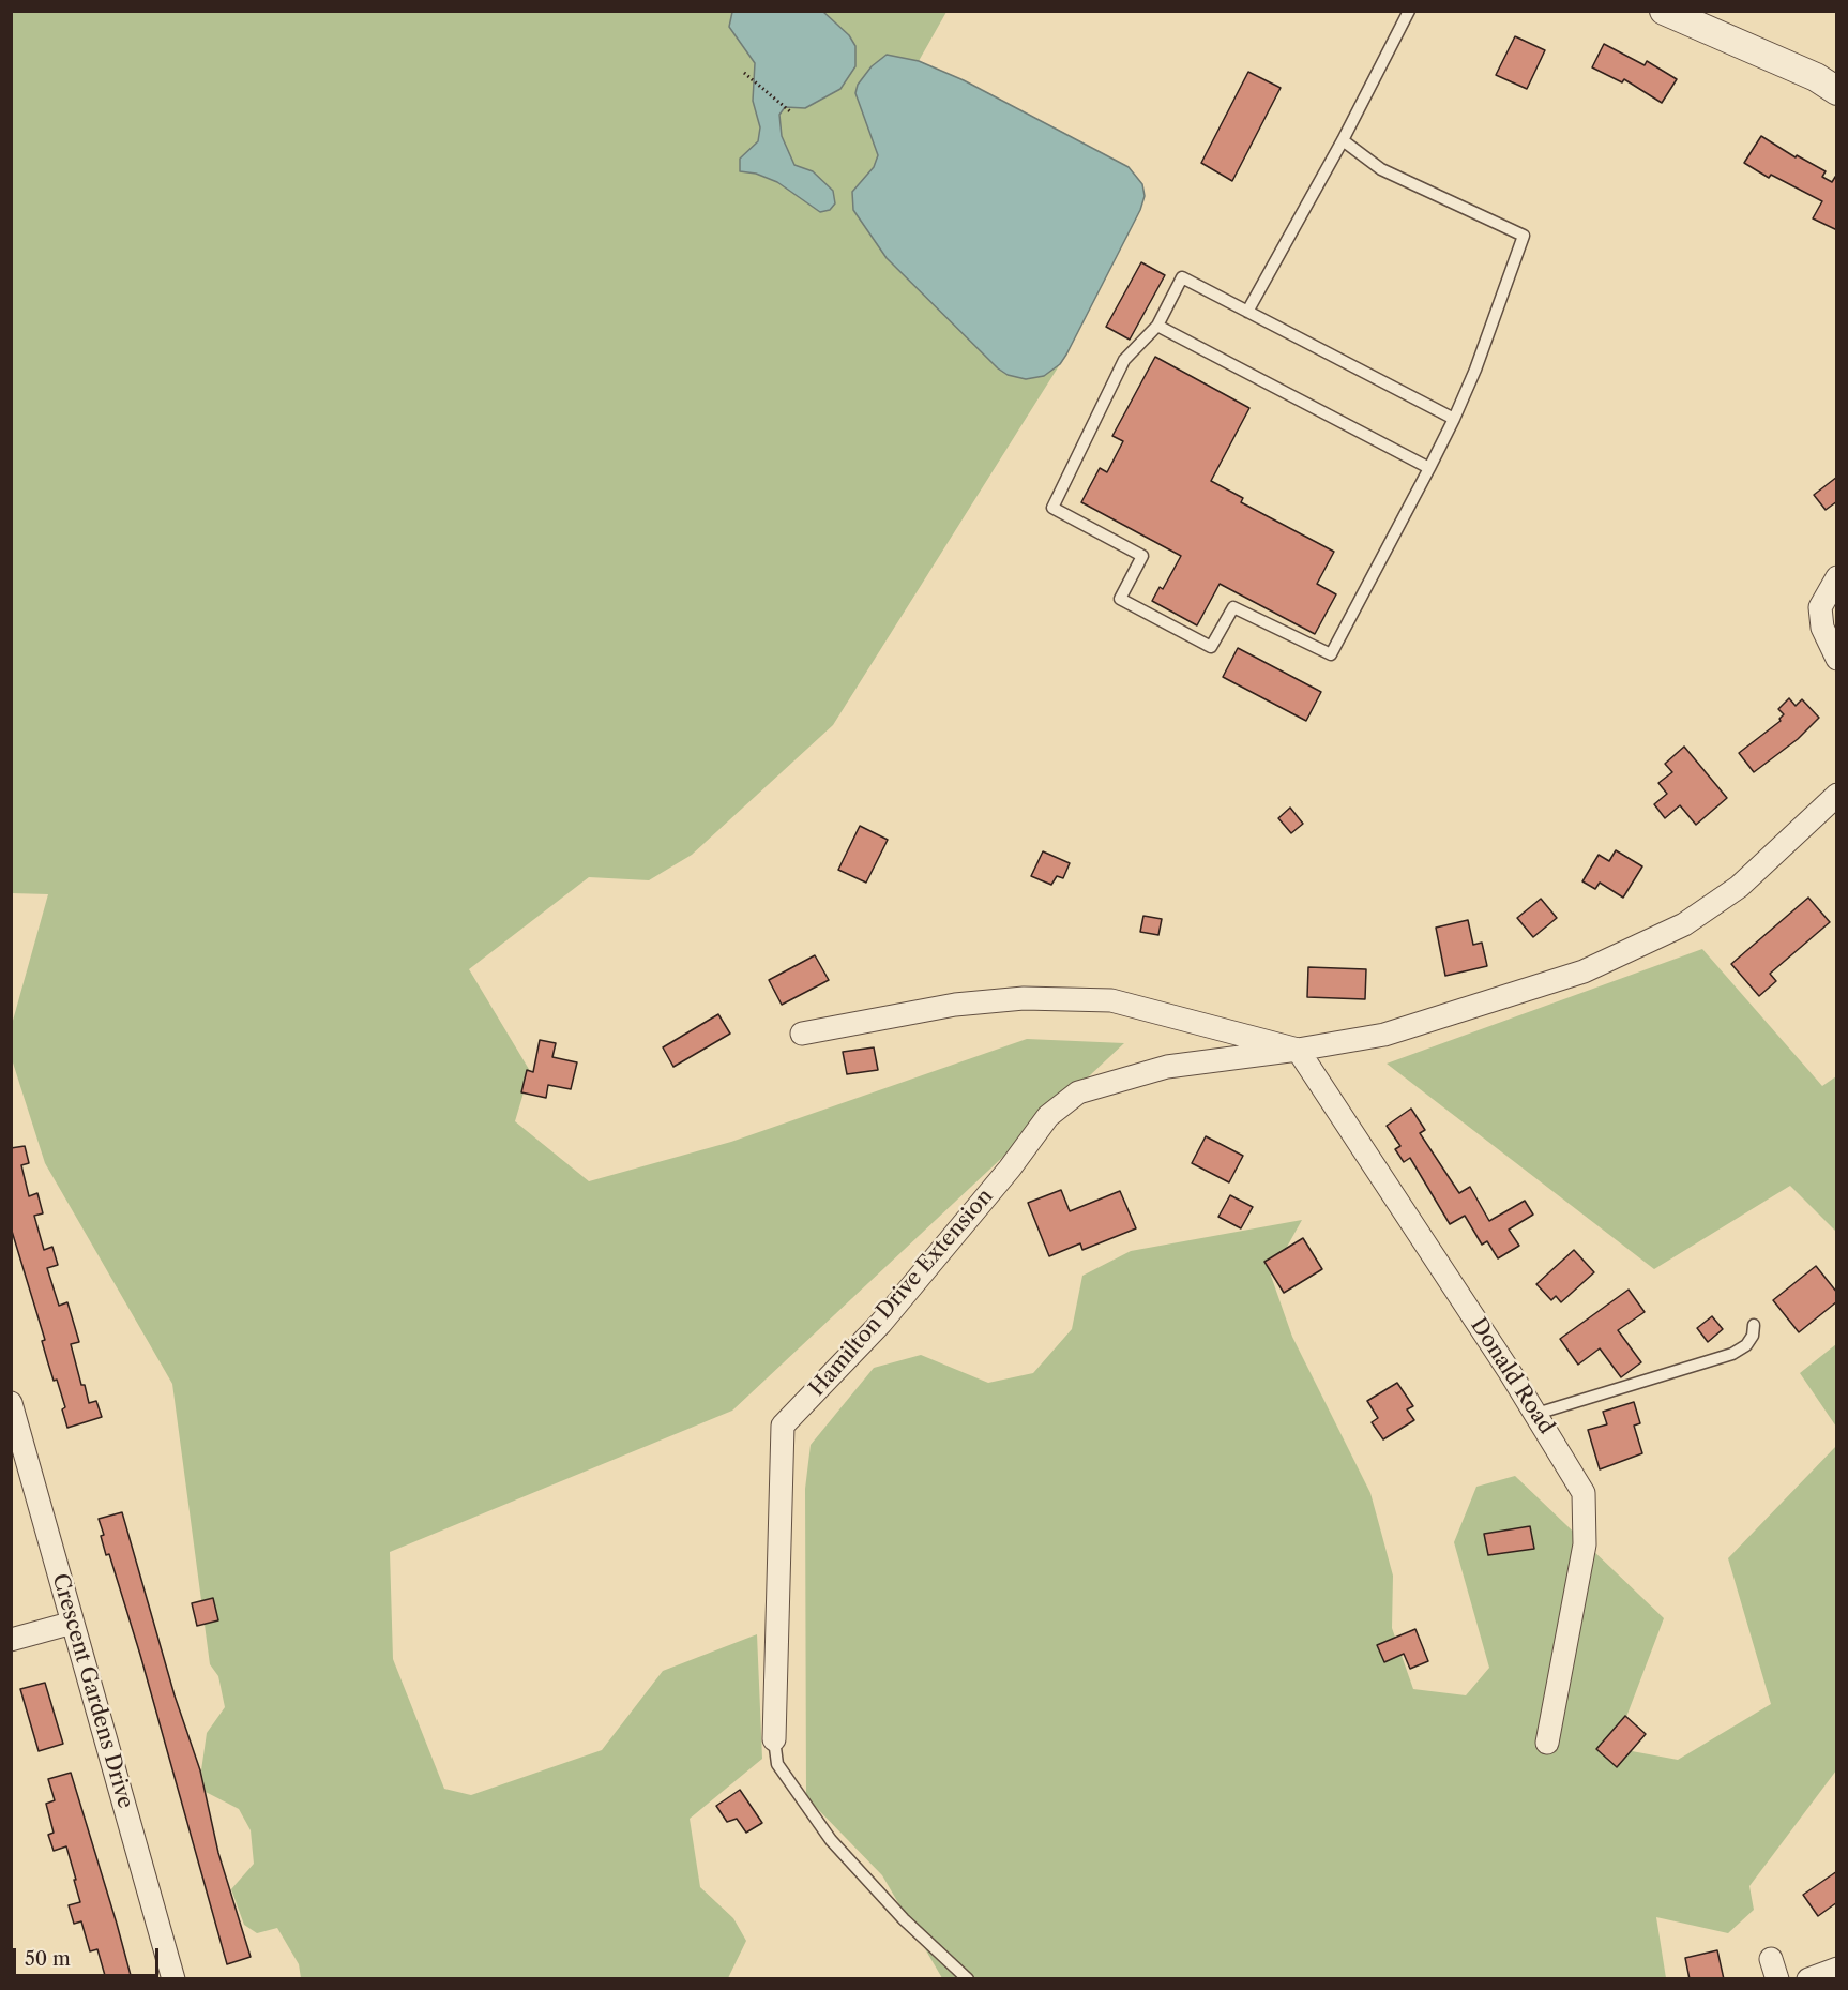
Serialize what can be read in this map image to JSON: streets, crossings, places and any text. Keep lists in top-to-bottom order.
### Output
{
  "streets": {
    "street": ["Hamilton Drive Extension", "Donald Road", "Crescent Gardens Drive"]
  },
  "crossings": [
    ["Hamilton Drive Extension", "Donald Road"]
  ],
  "scale_bar": "50 m"
}
